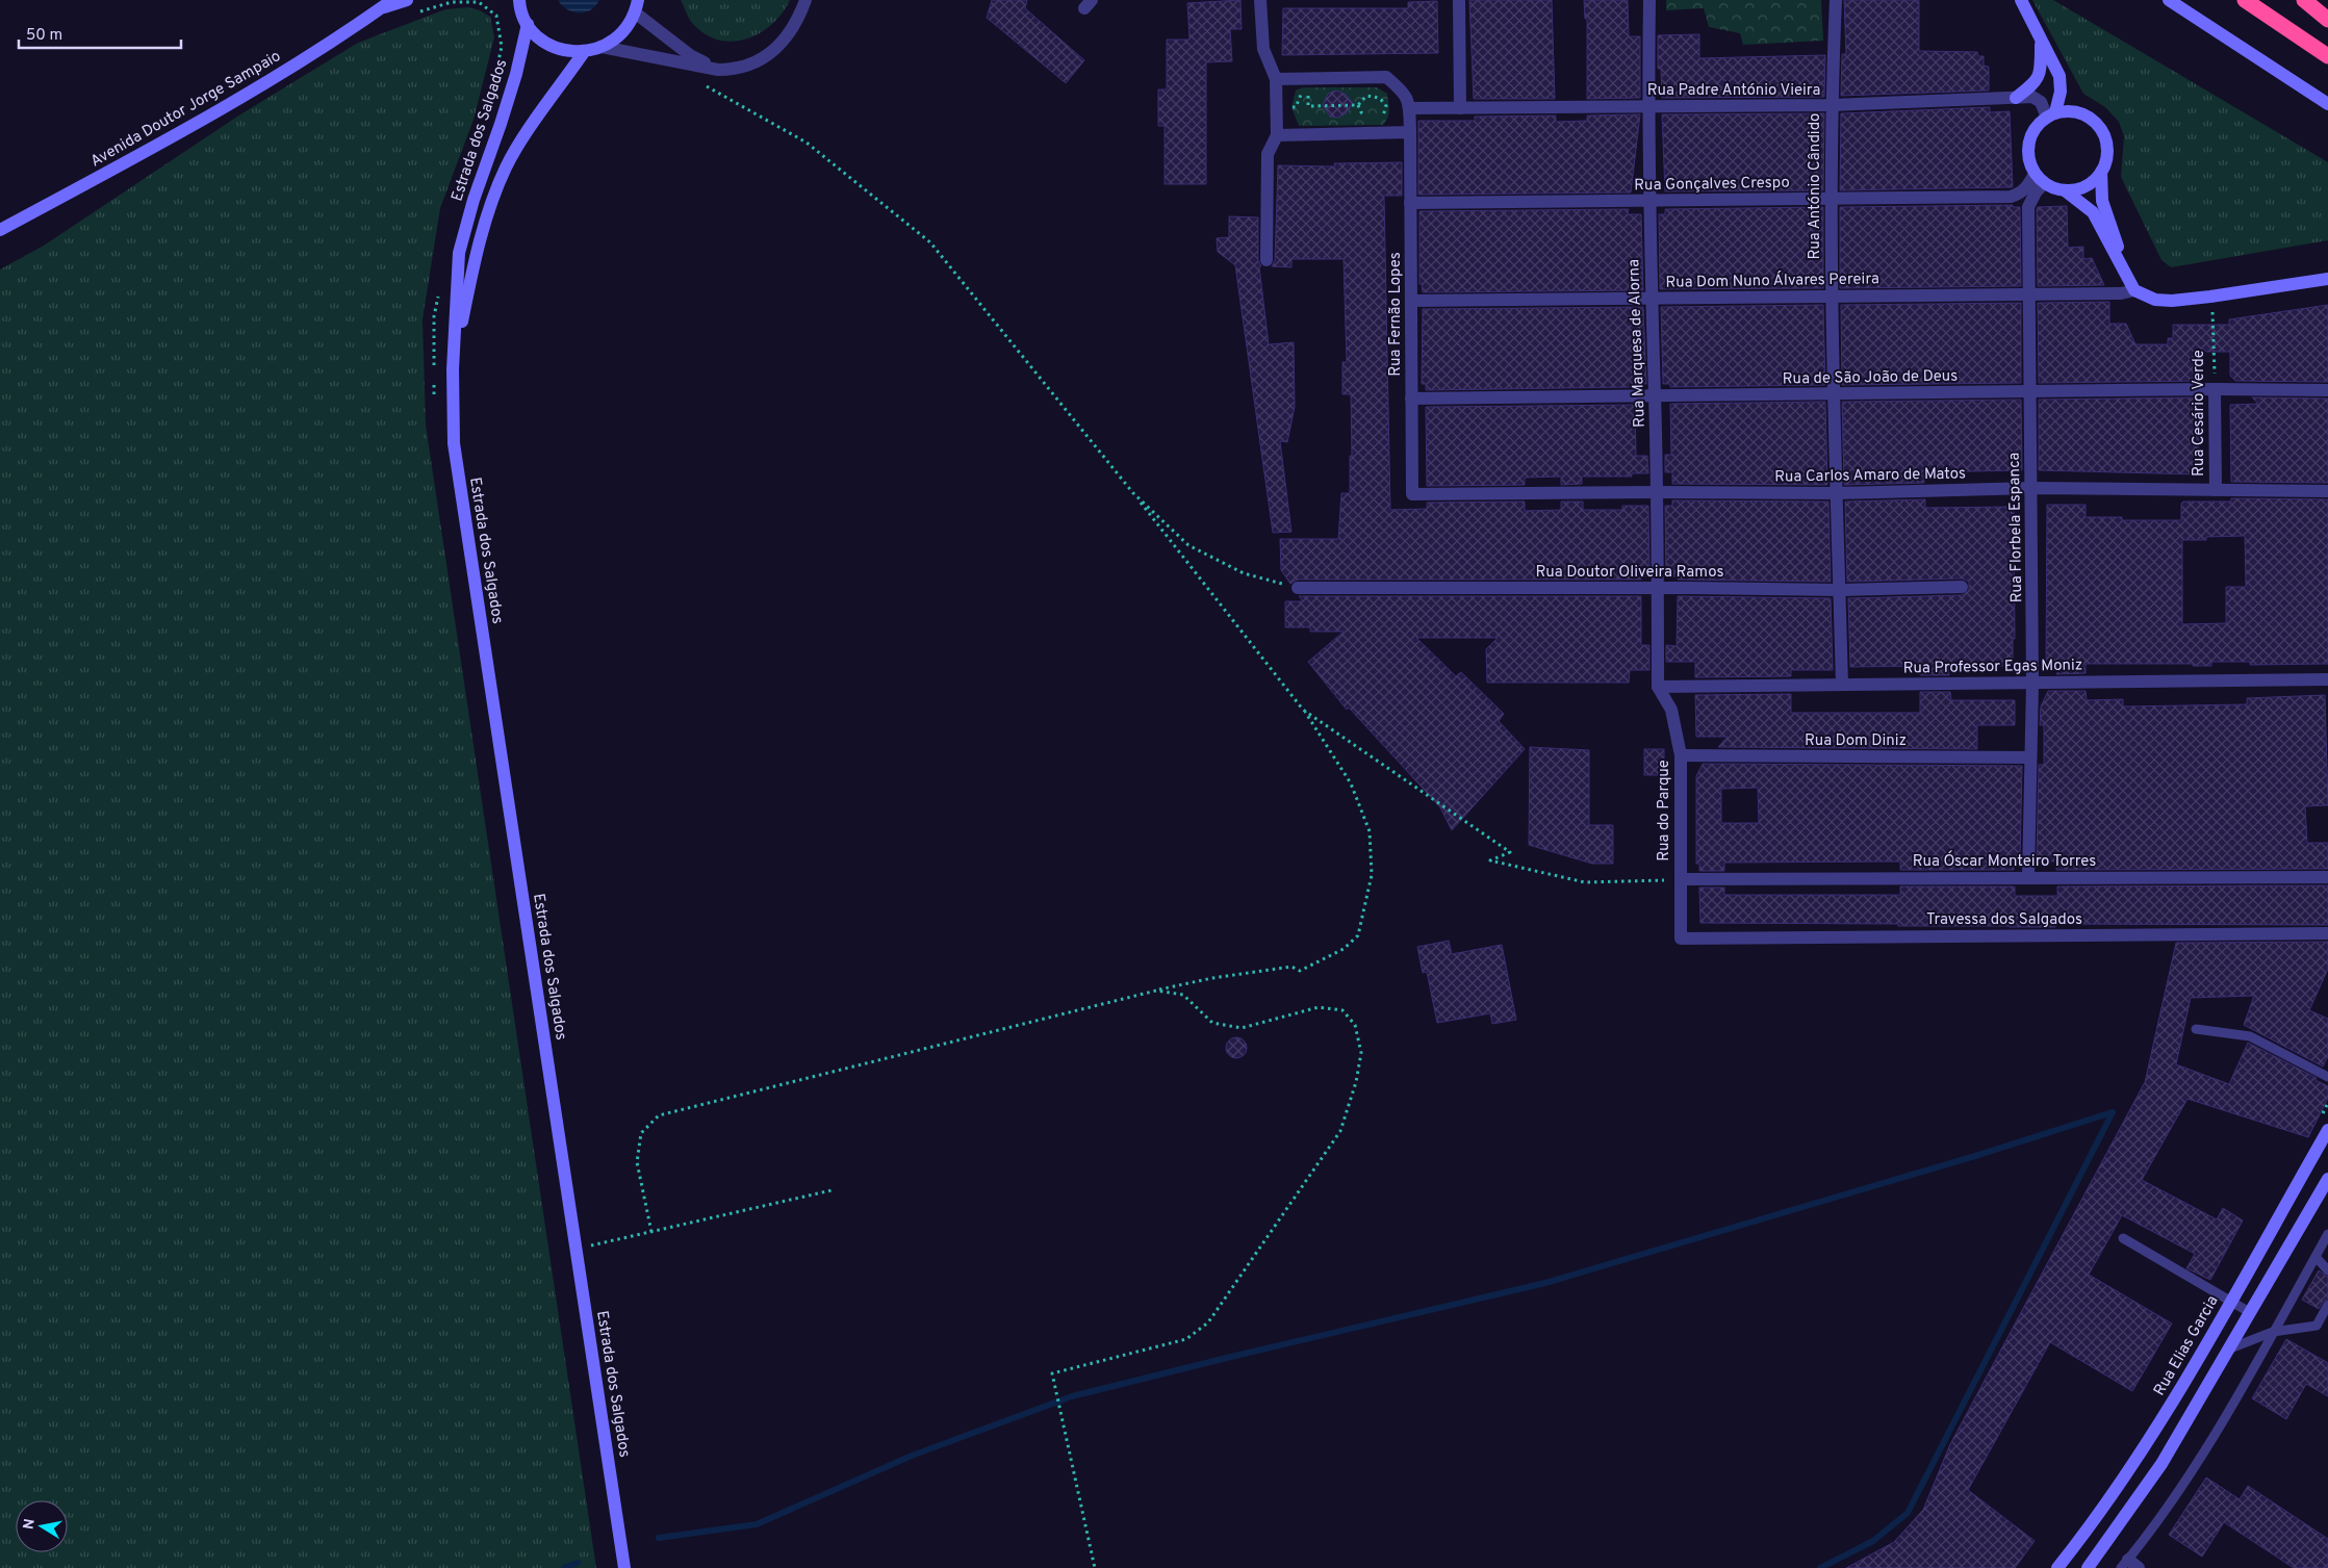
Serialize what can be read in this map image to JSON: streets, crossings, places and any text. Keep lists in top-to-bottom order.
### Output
{
  "streets": {
    "main road": ["Avenida Doutor Jorge Sampaio", "Estrada dos Salgados", "Rua Elias Garcia"],
    "street": [
      "Rua Padre António Vieira",
      "Rua Gonçalves Crespo",
      "Rua António Cândido",
      "Rua Dom Nuno Álvares Pereira",
      "Rua Fernão Lopes",
      "Rua Marquesa de Alorna",
      "Rua de São João de Deus",
      "Rua Cesário Verde",
      "Rua Carlos Amaro de Matos",
      "Rua Florbela Espanca",
      "Rua Doutor Oliveira Ramos",
      "Rua Professor Egas Moniz",
      "Rua Dom Diniz",
      "Rua do Parque",
      "Rua Óscar Monteiro Torres",
      "Travessa dos Salgados"
    ]
  },
  "crossings": [
    ["Rua Padre António Vieira", "Rua Gonçalves Crespo"],
    ["Rua Padre António Vieira", "Rua António Cândido"],
    ["Rua Padre António Vieira", "Rua Fernão Lopes"],
    ["Rua Padre António Vieira", "Rua Marquesa de Alorna"],
    ["Rua Padre António Vieira", "Rua Florbela Espanca"],
    ["Rua Gonçalves Crespo", "Rua António Cândido"],
    ["Rua Gonçalves Crespo", "Rua Fernão Lopes"],
    ["Rua Gonçalves Crespo", "Rua Marquesa de Alorna"],
    ["Rua Gonçalves Crespo", "Rua Florbela Espanca"],
    ["Rua António Cândido", "Rua Dom Nuno Álvares Pereira"],
    ["Rua António Cândido", "Rua de São João de Deus"],
    ["Rua António Cândido", "Rua Carlos Amaro de Matos"],
    ["Rua António Cândido", "Rua Doutor Oliveira Ramos"],
    ["Rua António Cândido", "Rua Professor Egas Moniz"],
    ["Rua Dom Nuno Álvares Pereira", "Rua Fernão Lopes"],
    ["Rua Dom Nuno Álvares Pereira", "Rua Marquesa de Alorna"],
    ["Rua Dom Nuno Álvares Pereira", "Rua Florbela Espanca"],
    ["Rua Fernão Lopes", "Rua de São João de Deus"],
    ["Rua Fernão Lopes", "Rua Carlos Amaro de Matos"],
    ["Rua Marquesa de Alorna", "Rua de São João de Deus"],
    ["Rua Marquesa de Alorna", "Rua Carlos Amaro de Matos"],
    ["Rua Marquesa de Alorna", "Rua Doutor Oliveira Ramos"],
    ["Rua Marquesa de Alorna", "Rua Professor Egas Moniz"],
    ["Rua Marquesa de Alorna", "Rua do Parque"],
    ["Rua de São João de Deus", "Rua Cesário Verde"],
    ["Rua de São João de Deus", "Rua Florbela Espanca"],
    ["Rua Cesário Verde", "Rua Carlos Amaro de Matos"],
    ["Rua Carlos Amaro de Matos", "Rua Florbela Espanca"],
    ["Rua Florbela Espanca", "Rua Professor Egas Moniz"],
    ["Rua Florbela Espanca", "Rua Dom Diniz"],
    ["Rua Florbela Espanca", "Rua Óscar Monteiro Torres"],
    ["Rua Professor Egas Moniz", "Rua do Parque"],
    ["Rua Dom Diniz", "Rua do Parque"],
    ["Rua do Parque", "Rua Óscar Monteiro Torres"],
    ["Rua do Parque", "Travessa dos Salgados"]
  ],
  "scale_bar": "50 m",
  "north": "left"
}
